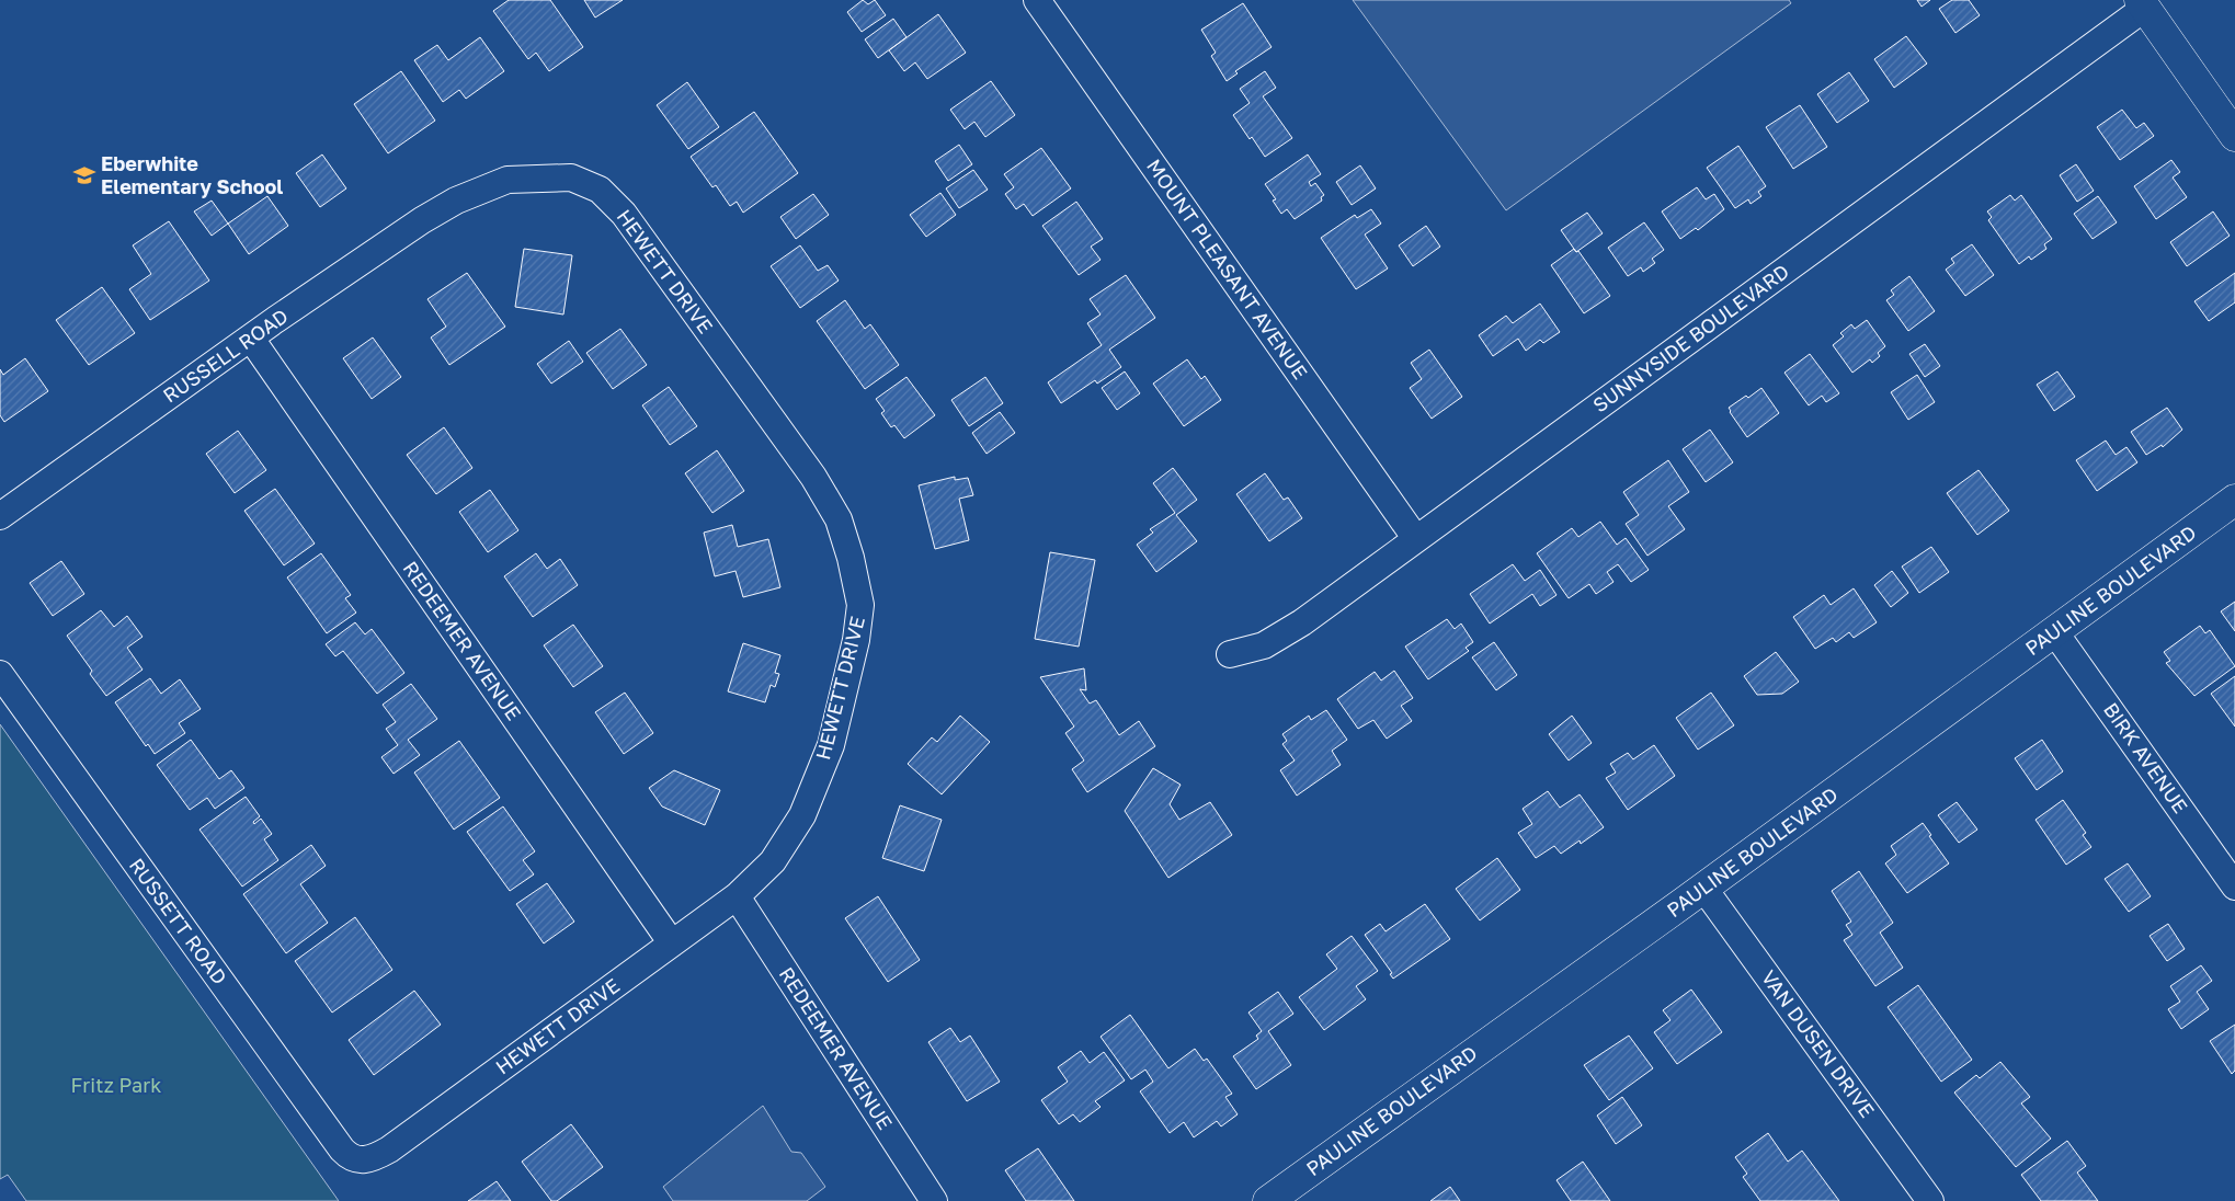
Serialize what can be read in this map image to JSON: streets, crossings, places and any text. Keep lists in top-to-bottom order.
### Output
{
  "streets": {
    "street": [
      "MOUNT PLEASANT AVENUE",
      "HEWETT DRIVE",
      "SUNNYSIDE BOULEVARD",
      "RUSSELL ROAD",
      "PAULINE BOULEVARD",
      "REDEEMER AVENUE",
      "BIRK AVENUE",
      "RUSSETT ROAD",
      "VAN DUSEN DRIVE"
    ]
  },
  "crossings": [
    ["MOUNT PLEASANT AVENUE", "SUNNYSIDE BOULEVARD"],
    ["HEWETT DRIVE", "RUSSELL ROAD"],
    ["HEWETT DRIVE", "REDEEMER AVENUE"],
    ["HEWETT DRIVE", "RUSSETT ROAD"],
    ["RUSSELL ROAD", "REDEEMER AVENUE"],
    ["PAULINE BOULEVARD", "BIRK AVENUE"],
    ["PAULINE BOULEVARD", "VAN DUSEN DRIVE"]
  ],
  "parks": ["Fritz Park"],
  "places": {
    "school or university": ["Eberwhite Elementary School"]
  }
}
